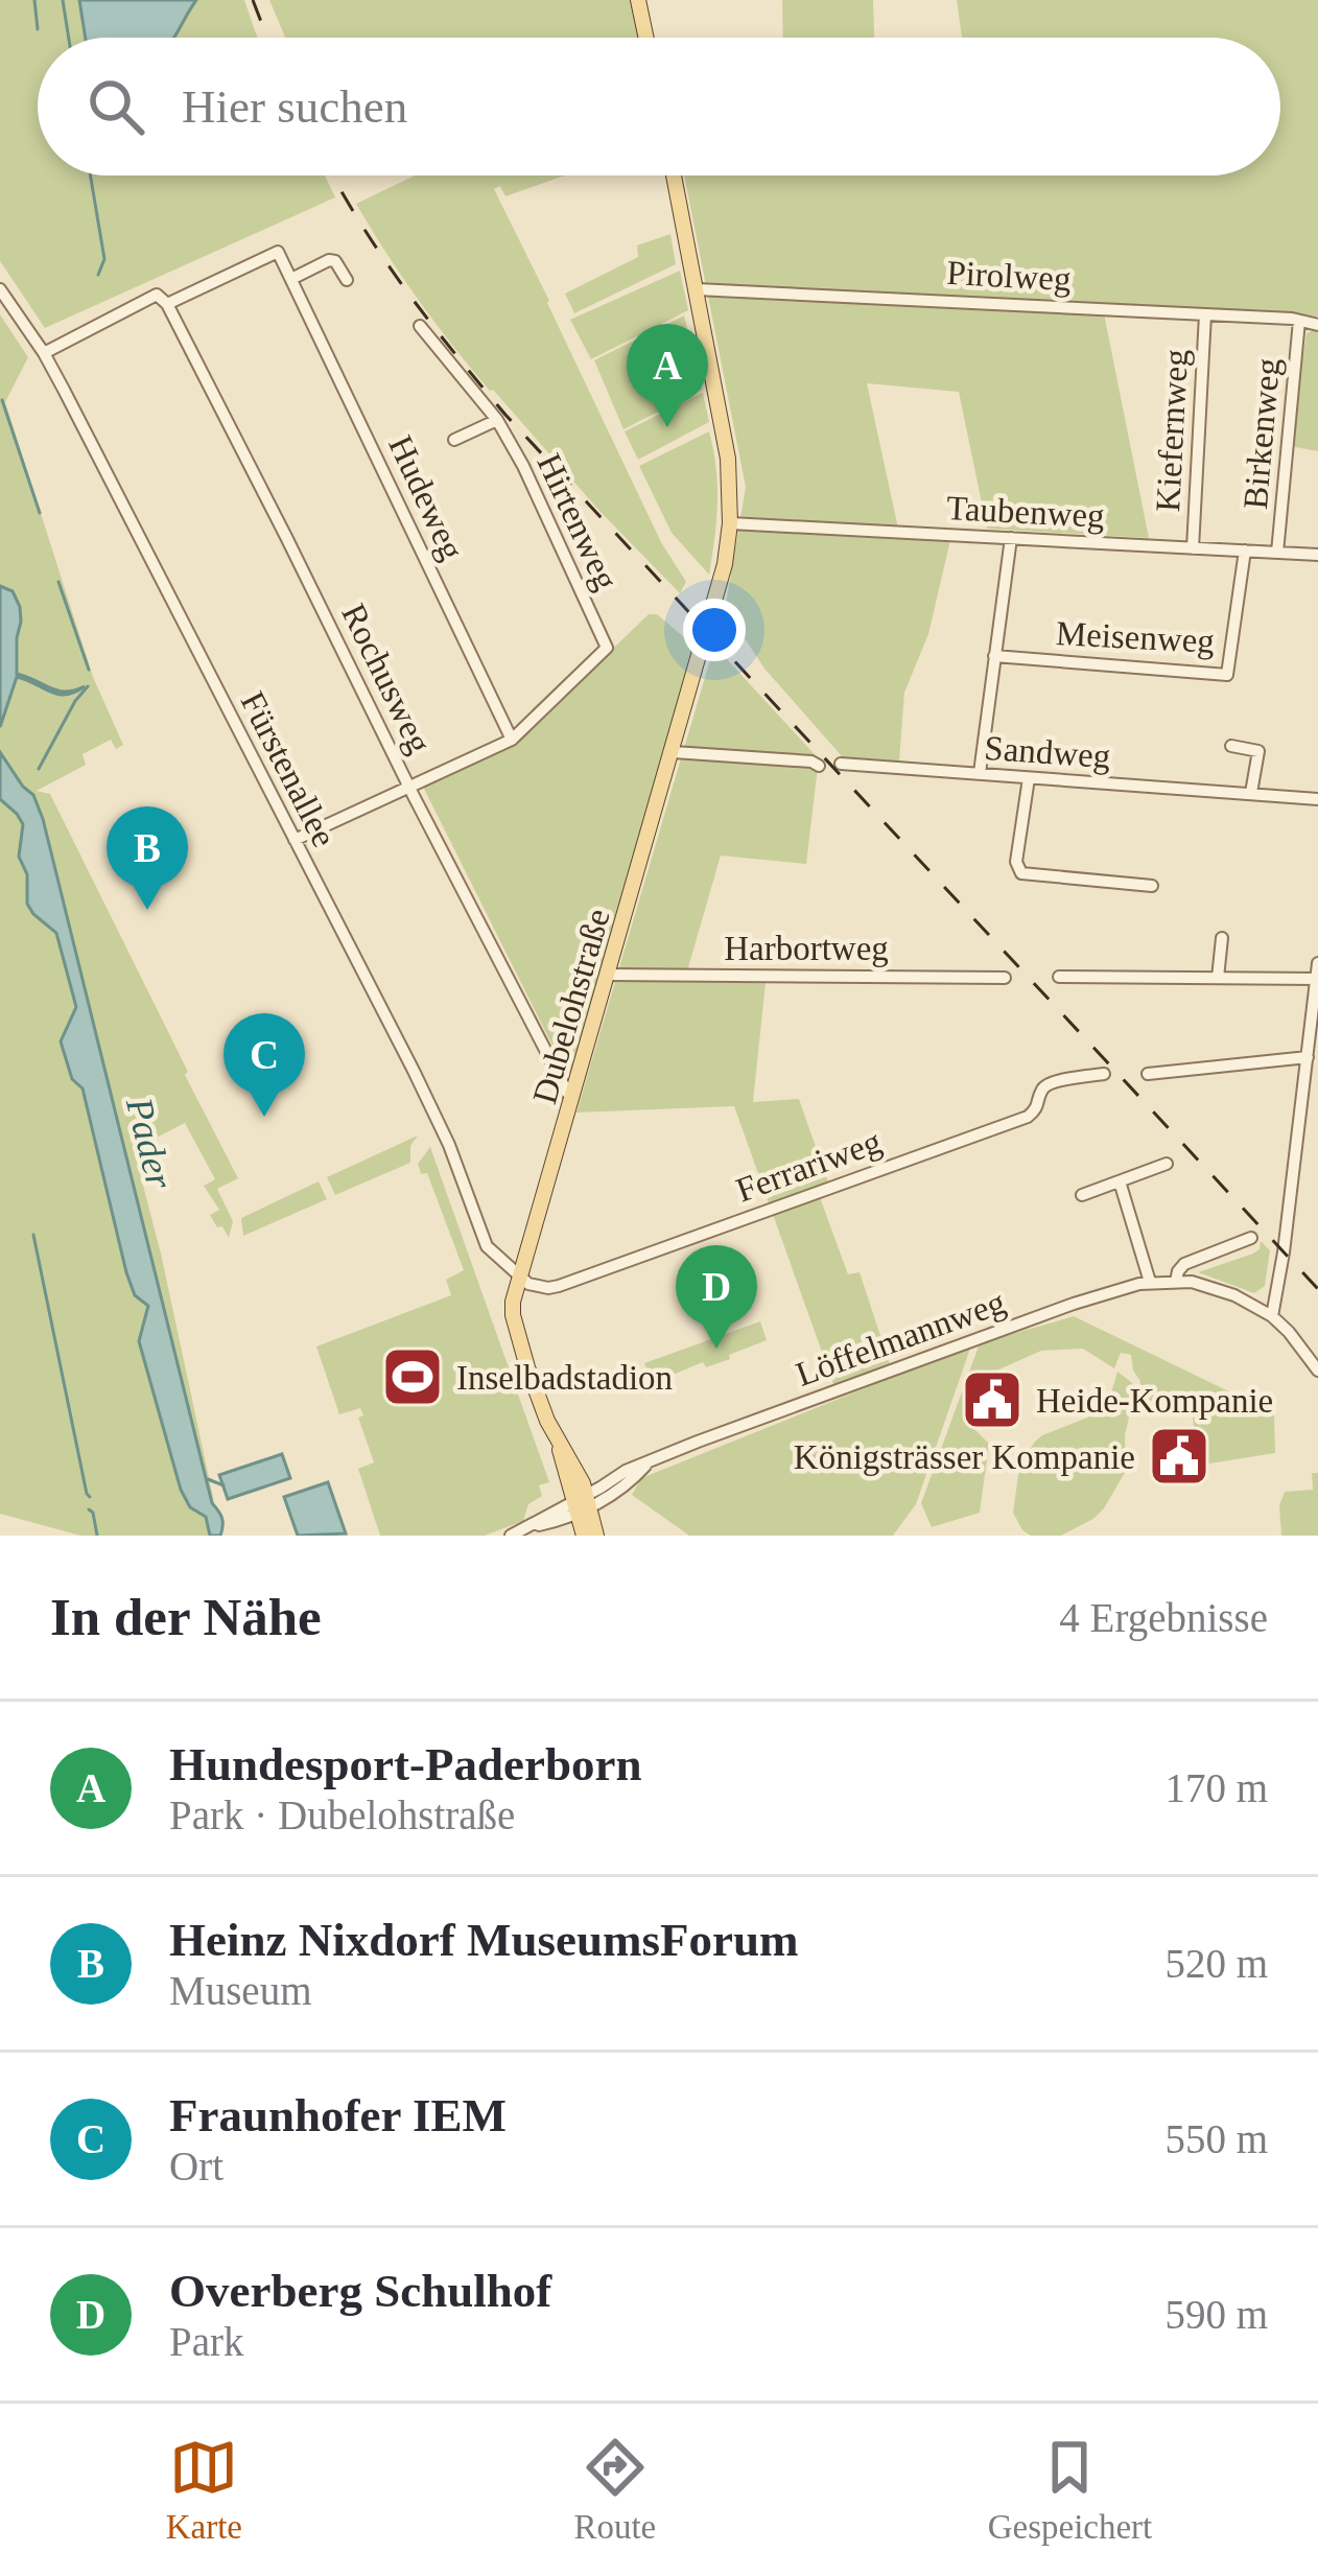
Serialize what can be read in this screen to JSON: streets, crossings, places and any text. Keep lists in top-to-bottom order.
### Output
{
  "streets": {
    "main road": ["Dubelohstraße"],
    "street": [
      "Pirolweg",
      "Kiefernweg",
      "Birkenweg",
      "Hudeweg",
      "Taubenweg",
      "Hirtenweg",
      "Meisenweg",
      "Rochusweg",
      "Sandweg",
      "Fürstenallee",
      "Harbortweg",
      "Ferrariweg",
      "Löffelmannweg"
    ]
  },
  "crossings": [
    ["Pirolweg", "Kiefernweg"],
    ["Pirolweg", "Birkenweg"],
    ["Pirolweg", "Dubelohstraße"],
    ["Kiefernweg", "Taubenweg"],
    ["Birkenweg", "Taubenweg"],
    ["Hudeweg", "Hirtenweg"],
    ["Hudeweg", "Rochusweg"],
    ["Taubenweg", "Meisenweg"],
    ["Taubenweg", "Dubelohstraße"],
    ["Rochusweg", "Dubelohstraße"],
    ["Fürstenallee", "Dubelohstraße"],
    ["Fürstenallee", "Ferrariweg"],
    ["Harbortweg", "Dubelohstraße"],
    ["Dubelohstraße", "Ferrariweg"],
    ["Dubelohstraße", "Löffelmannweg"]
  ],
  "water": ["Pader"],
  "places": {
    "sports": ["Inselbadstadion"],
    "public building": ["Heide-Kompanie", "Königsträsser Kompanie"]
  },
  "page": {
    "search": "Hier suchen",
    "pins": [
      "A",
      "B",
      "C",
      "D"
    ],
    "heading": ["In der Nähe", "4 Ergebnisse"],
    "list": [
      {
        "mark": "A",
        "name": "Hundesport-Paderborn",
        "note": "Park · Dubelohstraße",
        "value": "170 m"
      },
      {
        "mark": "B",
        "name": "Heinz Nixdorf MuseumsForum",
        "note": "Museum",
        "value": "520 m"
      },
      {
        "mark": "C",
        "name": "Fraunhofer IEM",
        "note": "Ort",
        "value": "550 m"
      },
      {
        "mark": "D",
        "name": "Overberg Schulhof",
        "note": "Park",
        "value": "590 m"
      }
    ],
    "nav": ["Karte", "Route", "Gespeichert"]
  }
}
